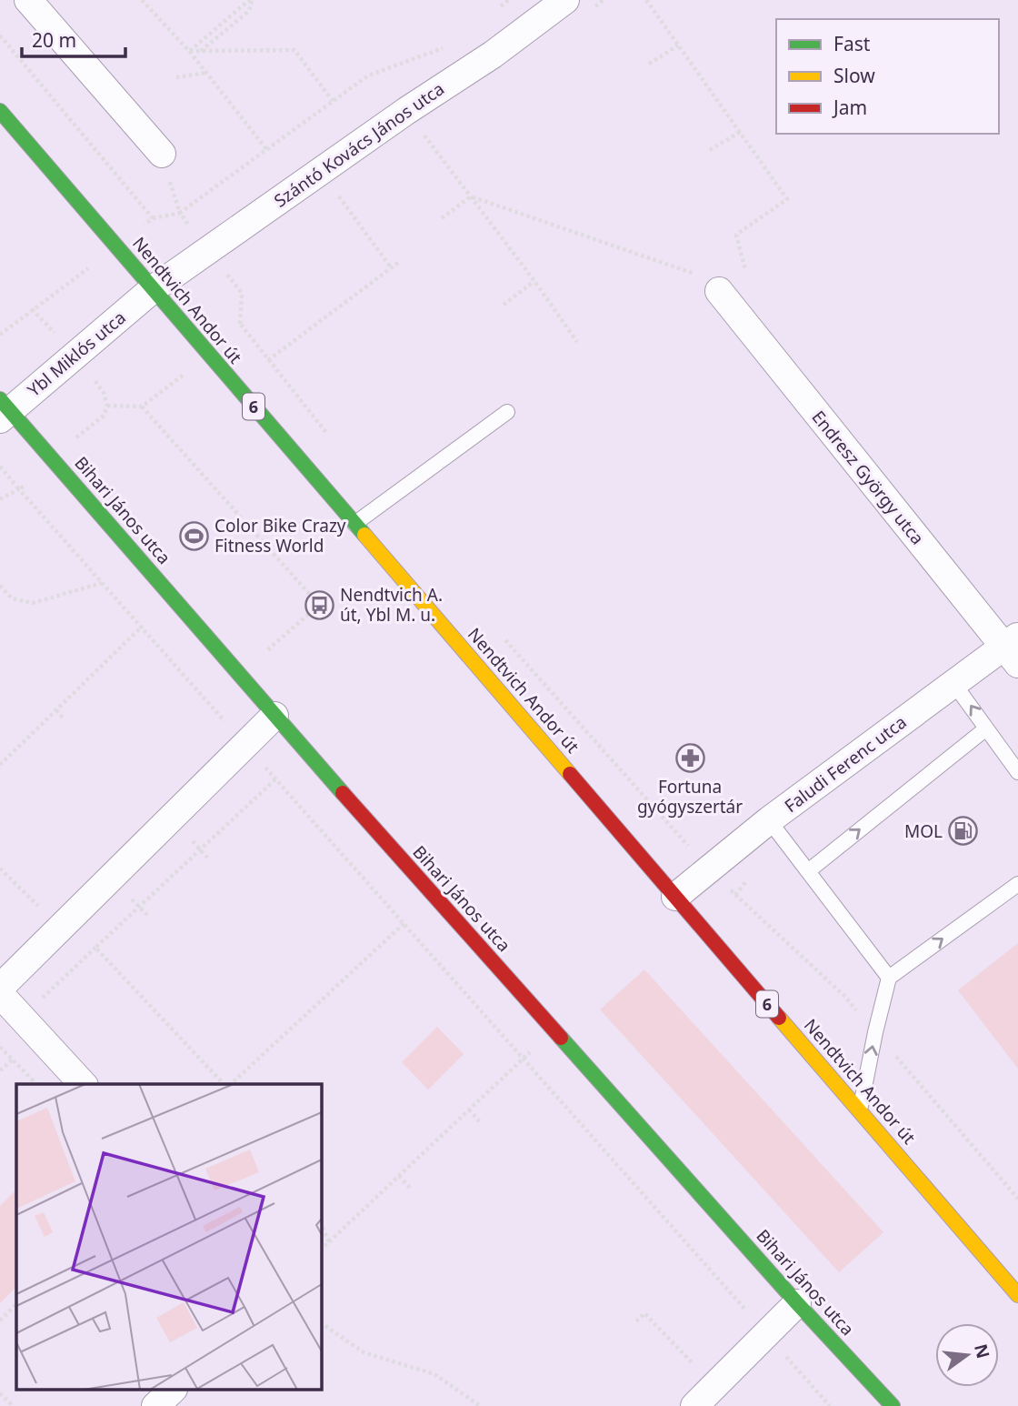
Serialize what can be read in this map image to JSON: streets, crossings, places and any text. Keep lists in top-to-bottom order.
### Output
{
  "streets": {
    "main road": ["Nendtvich Andor út", "6", "Bihari János utca"],
    "street": [
      "Szántó Kovács János utca",
      "Ybl Miklós utca",
      "Endresz György utca",
      "Faludi Ferenc utca"
    ]
  },
  "crossings": [
    ["Szántó Kovács János utca", "Nendtvich Andor út"],
    ["Szántó Kovács János utca", "Ybl Miklós utca"],
    ["Nendtvich Andor út", "Ybl Miklós utca"],
    ["Nendtvich Andor út", "Faludi Ferenc utca"],
    ["Ybl Miklós utca", "Bihari János utca"],
    ["Endresz György utca", "Faludi Ferenc utca"]
  ],
  "places": {
    "sports": ["Color Bike Crazy Fitness World"],
    "bus stop": ["Nendtvich A. út, Ybl M. u."],
    "pharmacy": ["Fortuna gyógyszertár"],
    "fuel station": ["MOL"]
  },
  "legend": ["Fast", "Slow", "Jam"],
  "scale_bar": "20 m",
  "north": "right"
}
